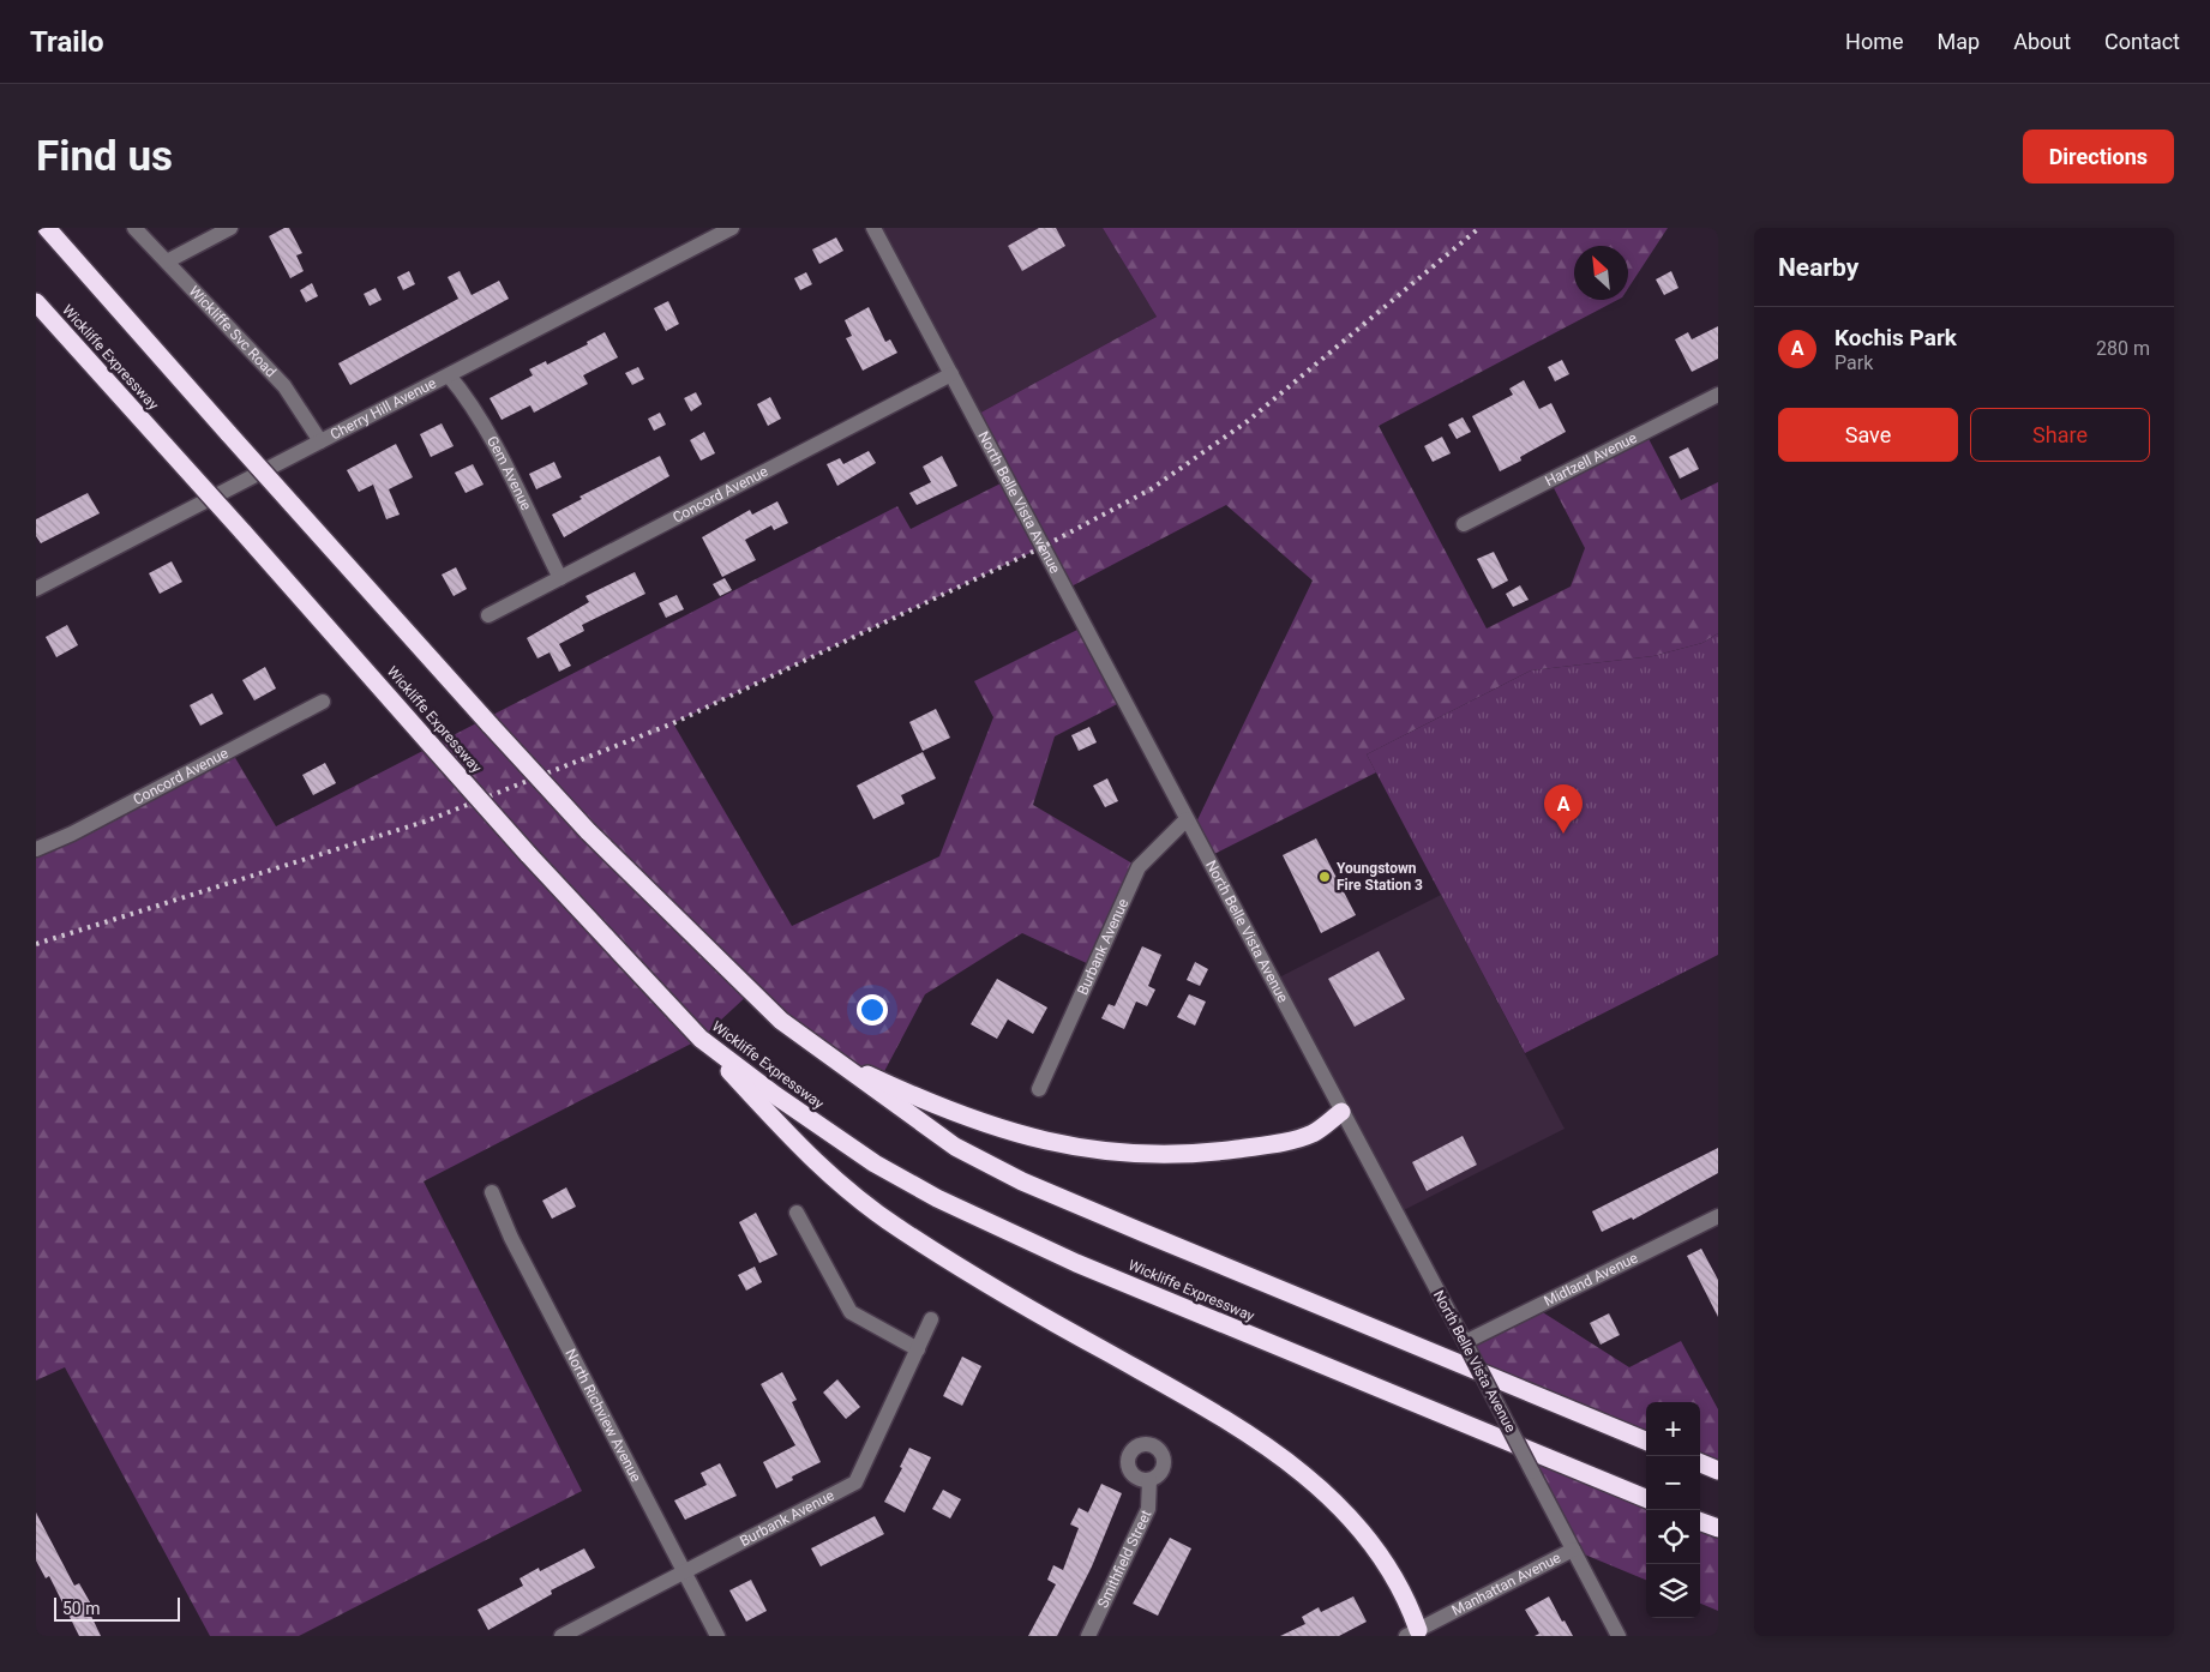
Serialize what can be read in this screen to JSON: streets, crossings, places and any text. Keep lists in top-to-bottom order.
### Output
{
  "streets": {
    "highway": ["Wickliffe Expressway"],
    "street": [
      "Wickliffe Svc Road",
      "Cherry Hill Avenue",
      "Hartzell Avenue",
      "Gem Avenue",
      "Concord Avenue",
      "North Belle Vista Avenue",
      "Burbank Avenue",
      "Midland Avenue",
      "North Richview Avenue",
      "Smithfield Street",
      "Manhattan Avenue"
    ]
  },
  "crossings": [
    ["Wickliffe Svc Road", "Cherry Hill Avenue"],
    ["Cherry Hill Avenue", "Gem Avenue"],
    ["Gem Avenue", "Concord Avenue"],
    ["Concord Avenue", "North Belle Vista Avenue"],
    ["North Belle Vista Avenue", "Burbank Avenue"],
    ["North Belle Vista Avenue", "Midland Avenue"],
    ["North Belle Vista Avenue", "Manhattan Avenue"],
    ["Burbank Avenue", "North Richview Avenue"]
  ],
  "places": ["Youngstown Fire Station 3"],
  "scale_bar": "50 m",
  "north": "top left",
  "page": {
    "header": "Trailo",
    "nav": [
      "Home",
      "Map",
      "About",
      "Contact"
    ],
    "buttons": [
      "Directions",
      ["Save", "Share"]
    ],
    "title": "Find us",
    "heading": "Nearby",
    "list": [
      {
        "mark": "A",
        "name": "Kochis Park",
        "note": "Park",
        "value": "280 m"
      }
    ],
    "pins": "A",
    "map_buttons": ["+", "−"],
    "scale": "50 m"
  }
}
